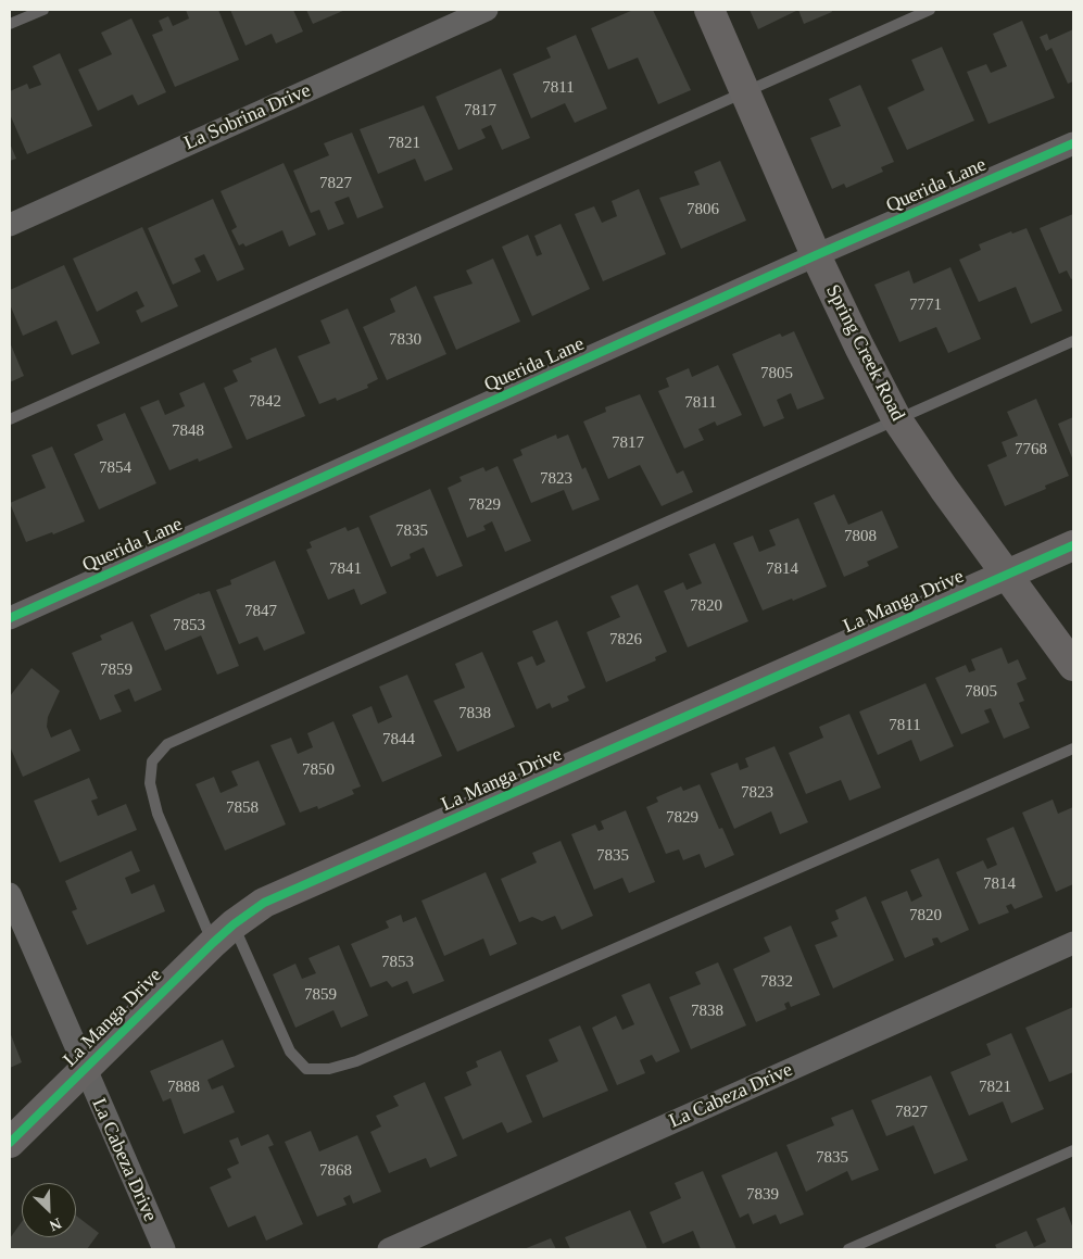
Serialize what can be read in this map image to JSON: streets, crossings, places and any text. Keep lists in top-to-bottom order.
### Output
{
  "streets": {
    "street": [
      "La Sobrina Drive",
      "Querida Lane",
      "Spring Creek Road",
      "La Manga Drive",
      "La Cabeza Drive"
    ]
  },
  "crossings": [
    ["Querida Lane", "Spring Creek Road"],
    ["Spring Creek Road", "La Manga Drive"],
    ["La Manga Drive", "La Cabeza Drive"]
  ],
  "house_numbers": [
    "7811",
    "7817",
    "7821",
    "7827",
    "7806",
    "7771",
    "7830",
    "7805",
    "7842",
    "7811",
    "7848",
    "7817",
    "7768",
    "7854",
    "7823",
    "7829",
    "7835",
    "7808",
    "7841",
    "7814",
    "7820",
    "7847",
    "7853",
    "7826",
    "7859",
    "7805",
    "7838",
    "7811",
    "7844",
    "7850",
    "7823",
    "7858",
    "7829",
    "7835",
    "7814",
    "7820",
    "7853",
    "7832",
    "7859",
    "7838",
    "7888",
    "7821",
    "7827",
    "7835",
    "7868",
    "7839"
  ],
  "north": "bottom right"
}
